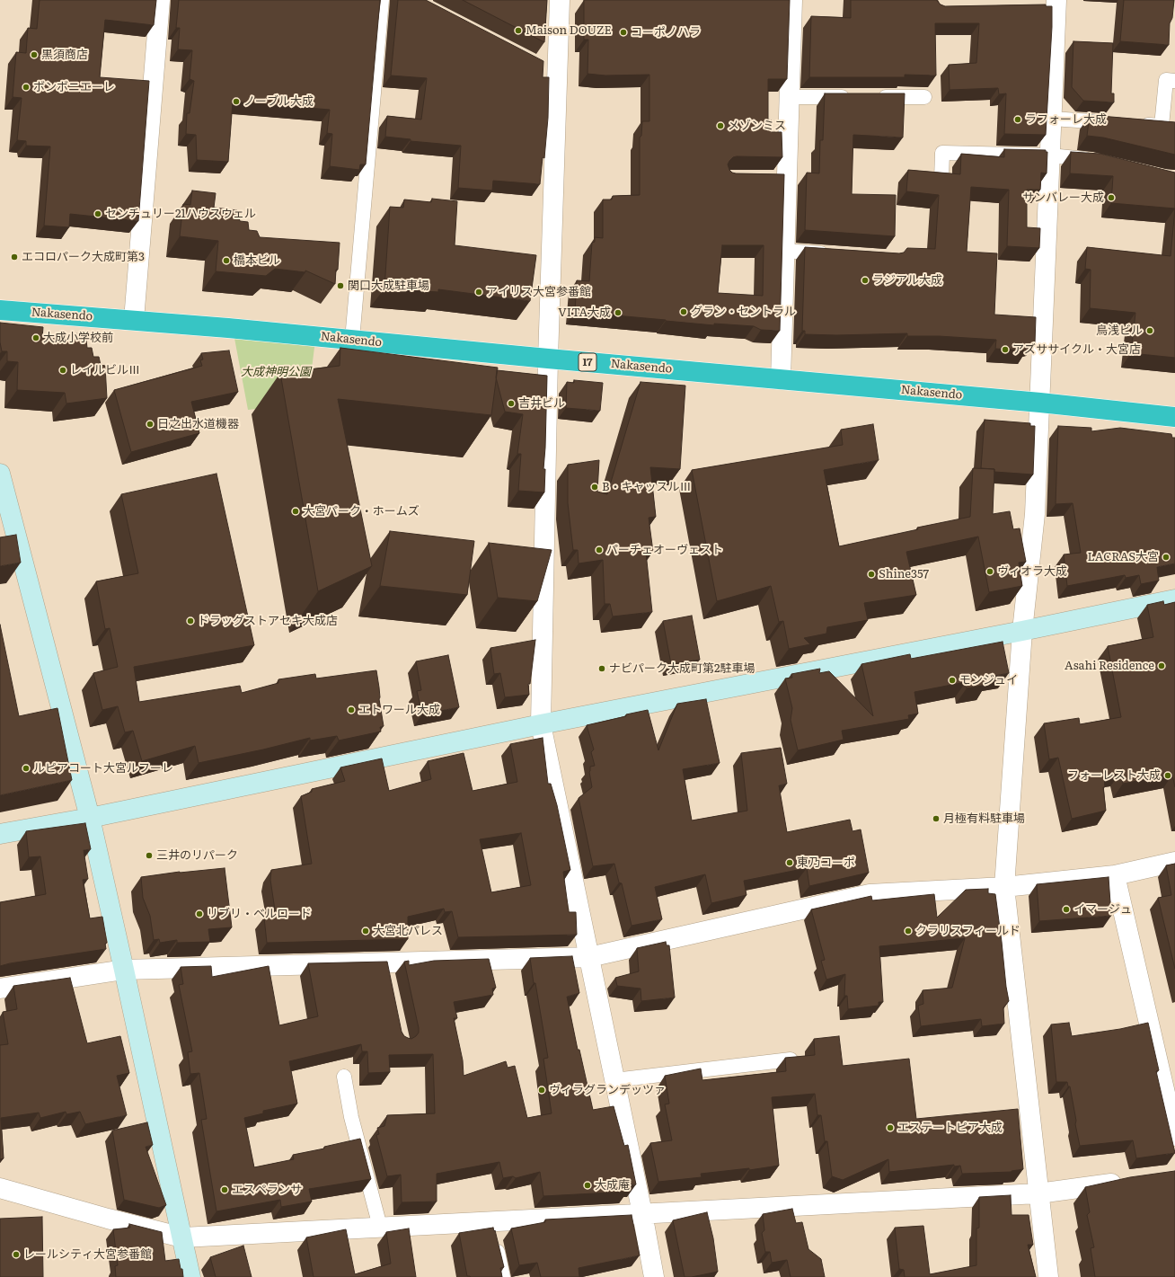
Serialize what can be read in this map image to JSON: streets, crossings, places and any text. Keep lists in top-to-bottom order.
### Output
{
  "streets": {
    "highway": ["Nakasendo", "17"]
  },
  "parks": ["大成神明公園"],
  "places": [
    "Maison DOUZE",
    "コーポノハラ",
    "黒須商店",
    "ボンボニエーレ",
    "ノーブル大成",
    "ラフォーレ大成",
    "メゾンミス",
    "サンバレー大成",
    "センチュリー21ハウスウェル",
    "エコロパーク大成町第3",
    "橋本ビル",
    "ラジアル大成",
    "関口大成駐車場",
    "アイリス大宮参番館",
    "グラン・セントラル",
    "VITA大成",
    "鳥浅ビル",
    "大成小学校前",
    "アズササイクル・大宮店",
    "レイルビルⅢ",
    "吉井ビル",
    "日之出水道機器",
    "B・キャッスルⅢ",
    "大宮パーク・ホームズ",
    "パーチェオーヴェスト",
    "LACRAS大宮",
    "ヴィオラ大成",
    "Shine357",
    "ドラッグストアセキ大成店",
    "Asahi Residence",
    "ナビパーク大成町第2駐車場",
    "モンジュイ",
    "エトワール大成",
    "ルピアコート大宮ルフーレ",
    "フォーレスト大成",
    "月極有料駐車場",
    "三井のリパーク",
    "東乃コーポ",
    "イマージュ",
    "リブリ・ベルロード",
    "大宮北パレス",
    "クラリスフィールド",
    "ヴィラグランデッツァ",
    "エステートピア大成",
    "大成庵",
    "エスペランサ",
    "レールシティ大宮参番館"
  ]
}
